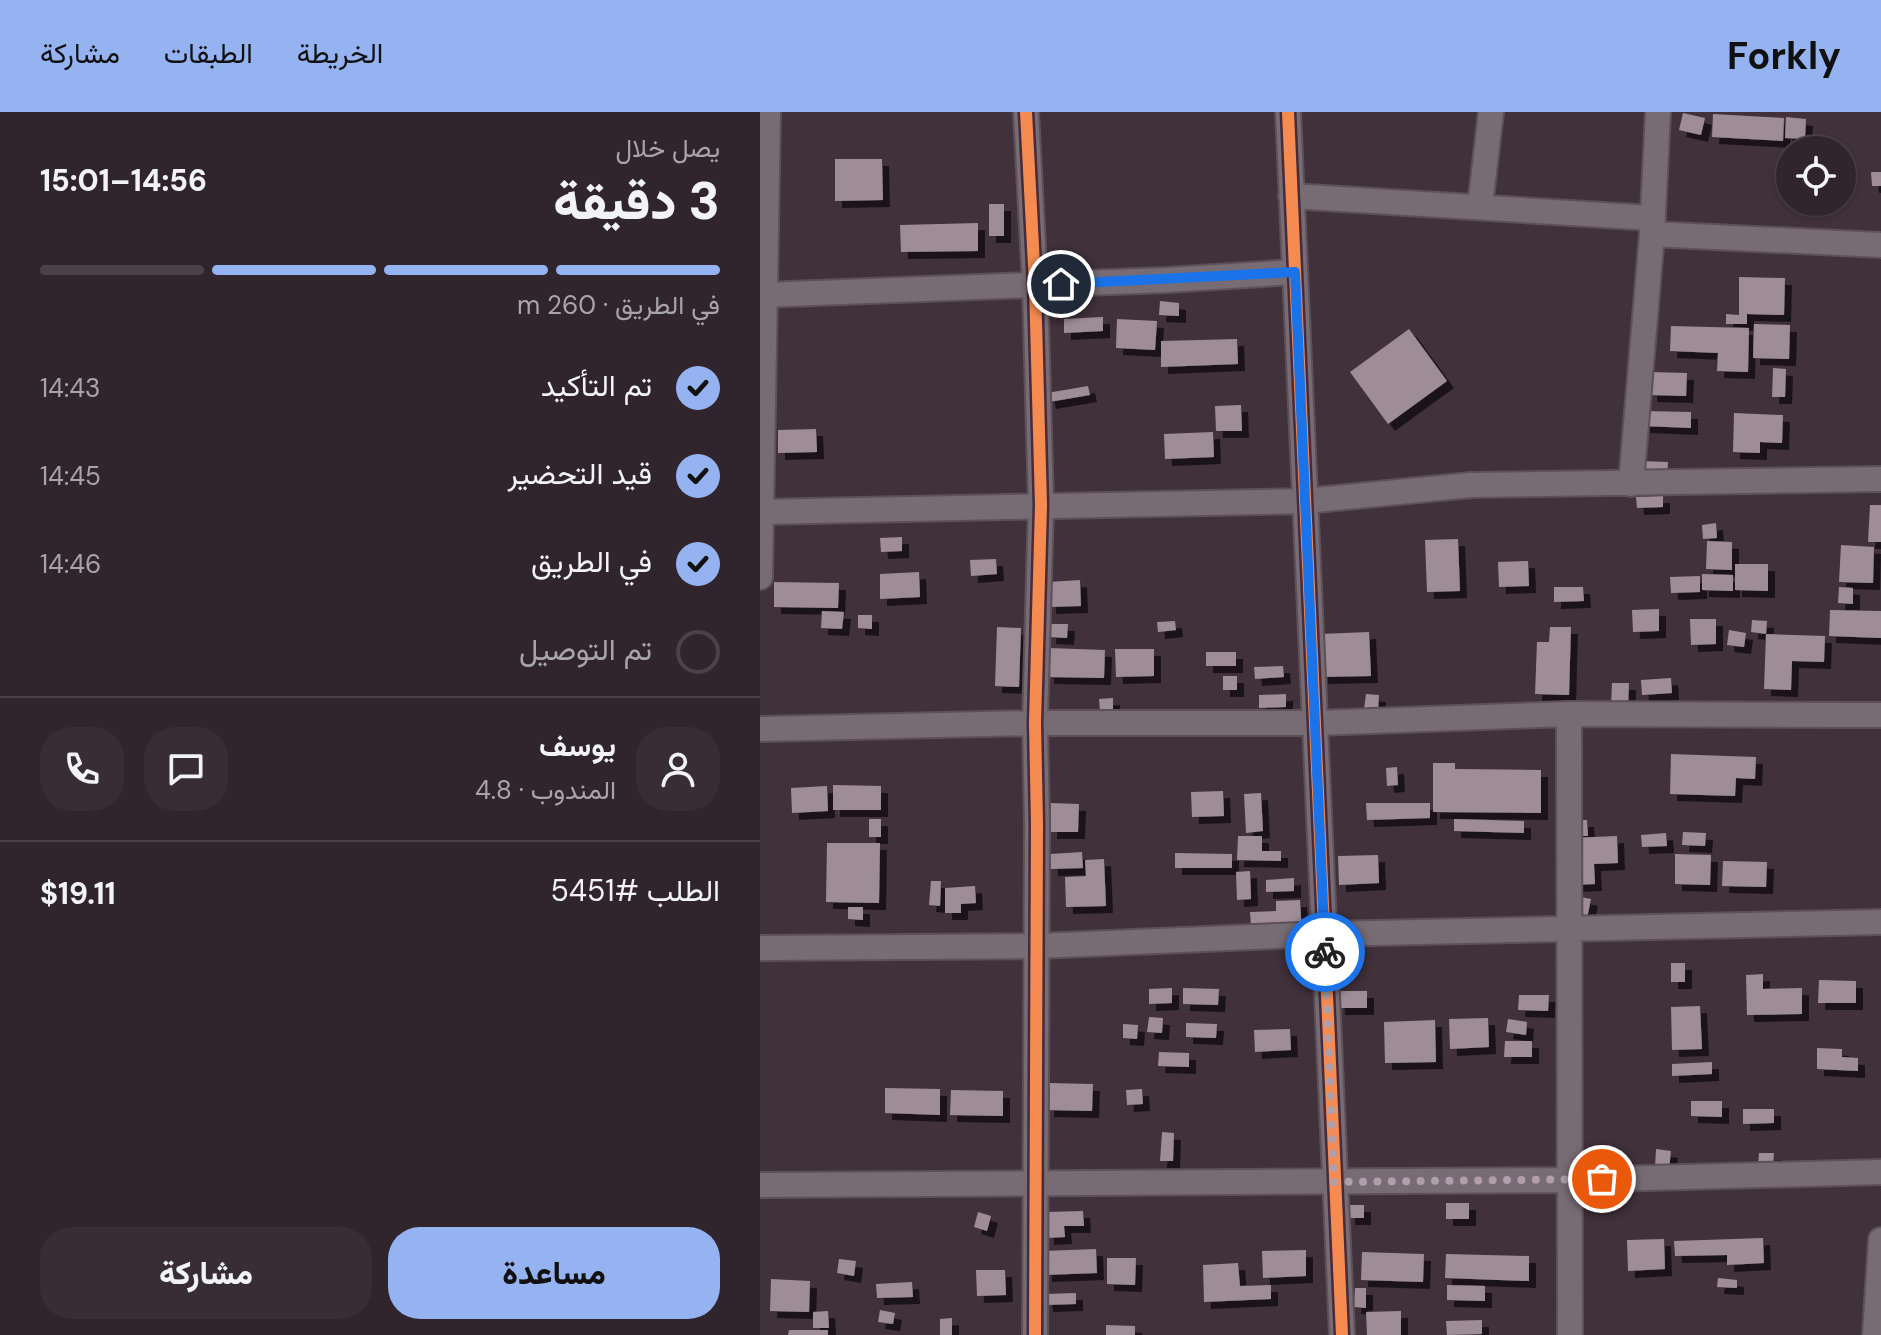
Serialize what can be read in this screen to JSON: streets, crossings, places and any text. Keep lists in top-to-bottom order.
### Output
{
  "page": {
    "header": "Forkly",
    "nav": ["الخريطة", "الطبقات", "مشاركة"],
    "heading": ["3 دقيقة", "يصل خلال", "14:56–15:01"],
    "panel": [
      "يوسف",
      "المندوب · 4.8",
      "الطلب #5451",
      "$19.11"
    ],
    "bar": "في الطريق · 260 m",
    "list": [
      ["تم التأكيد", "14:43"],
      ["قيد التحضير", "14:45"],
      ["في الطريق", "14:46"],
      "تم التوصيل"
    ],
    "buttons": ["مساعدة", "مشاركة"]
  }
}
